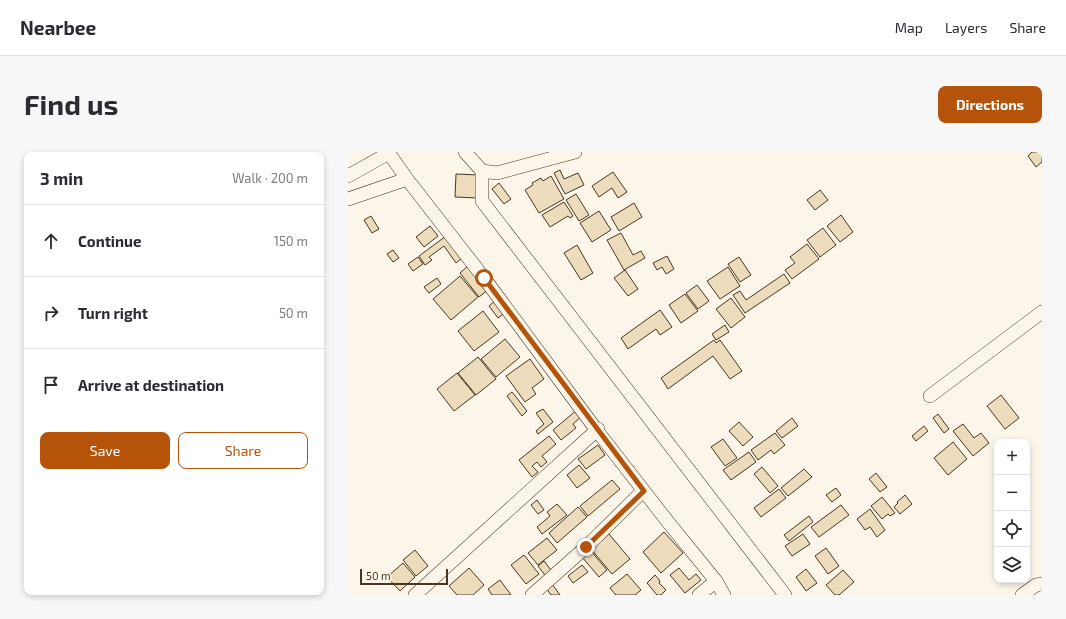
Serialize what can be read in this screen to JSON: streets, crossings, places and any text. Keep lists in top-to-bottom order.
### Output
{
  "scale_bar": "50 m",
  "page": {
    "header": "Nearbee",
    "nav": ["Map", "Layers", "Share"],
    "buttons": [
      "Directions",
      ["Save", "Share"]
    ],
    "title": "Find us",
    "heading": ["3 min", "Walk · 200 m"],
    "list": [
      ["Continue", "150 m"],
      ["Turn right", "50 m"],
      "Arrive at destination"
    ],
    "map_buttons": ["+", "−"],
    "scale": "50 m"
  }
}
